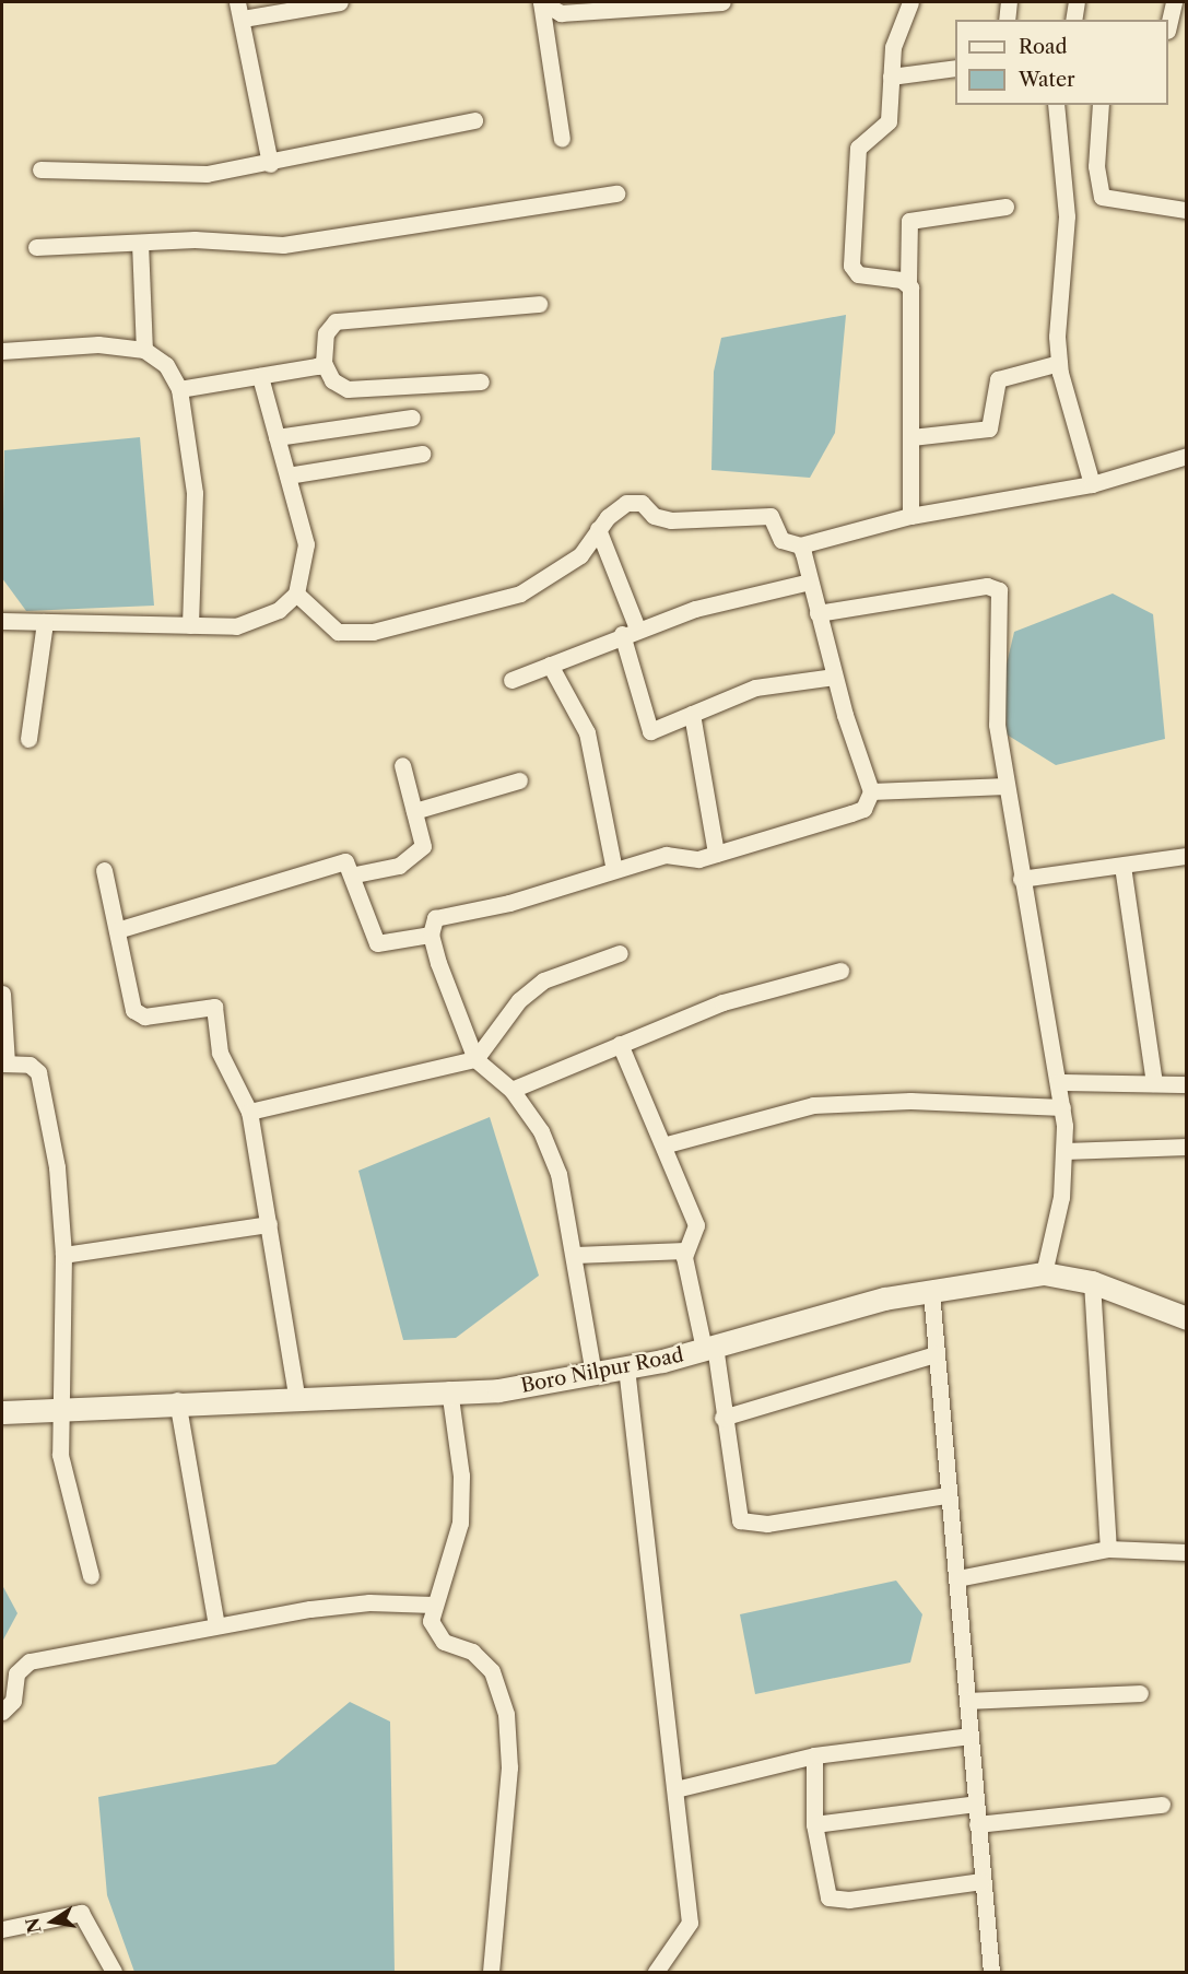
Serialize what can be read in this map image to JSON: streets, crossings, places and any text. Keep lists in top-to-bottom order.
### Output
{
  "streets": {
    "street": ["Boro Nilpur Road"]
  },
  "legend": ["Road", "Water"],
  "north": "left"
}
